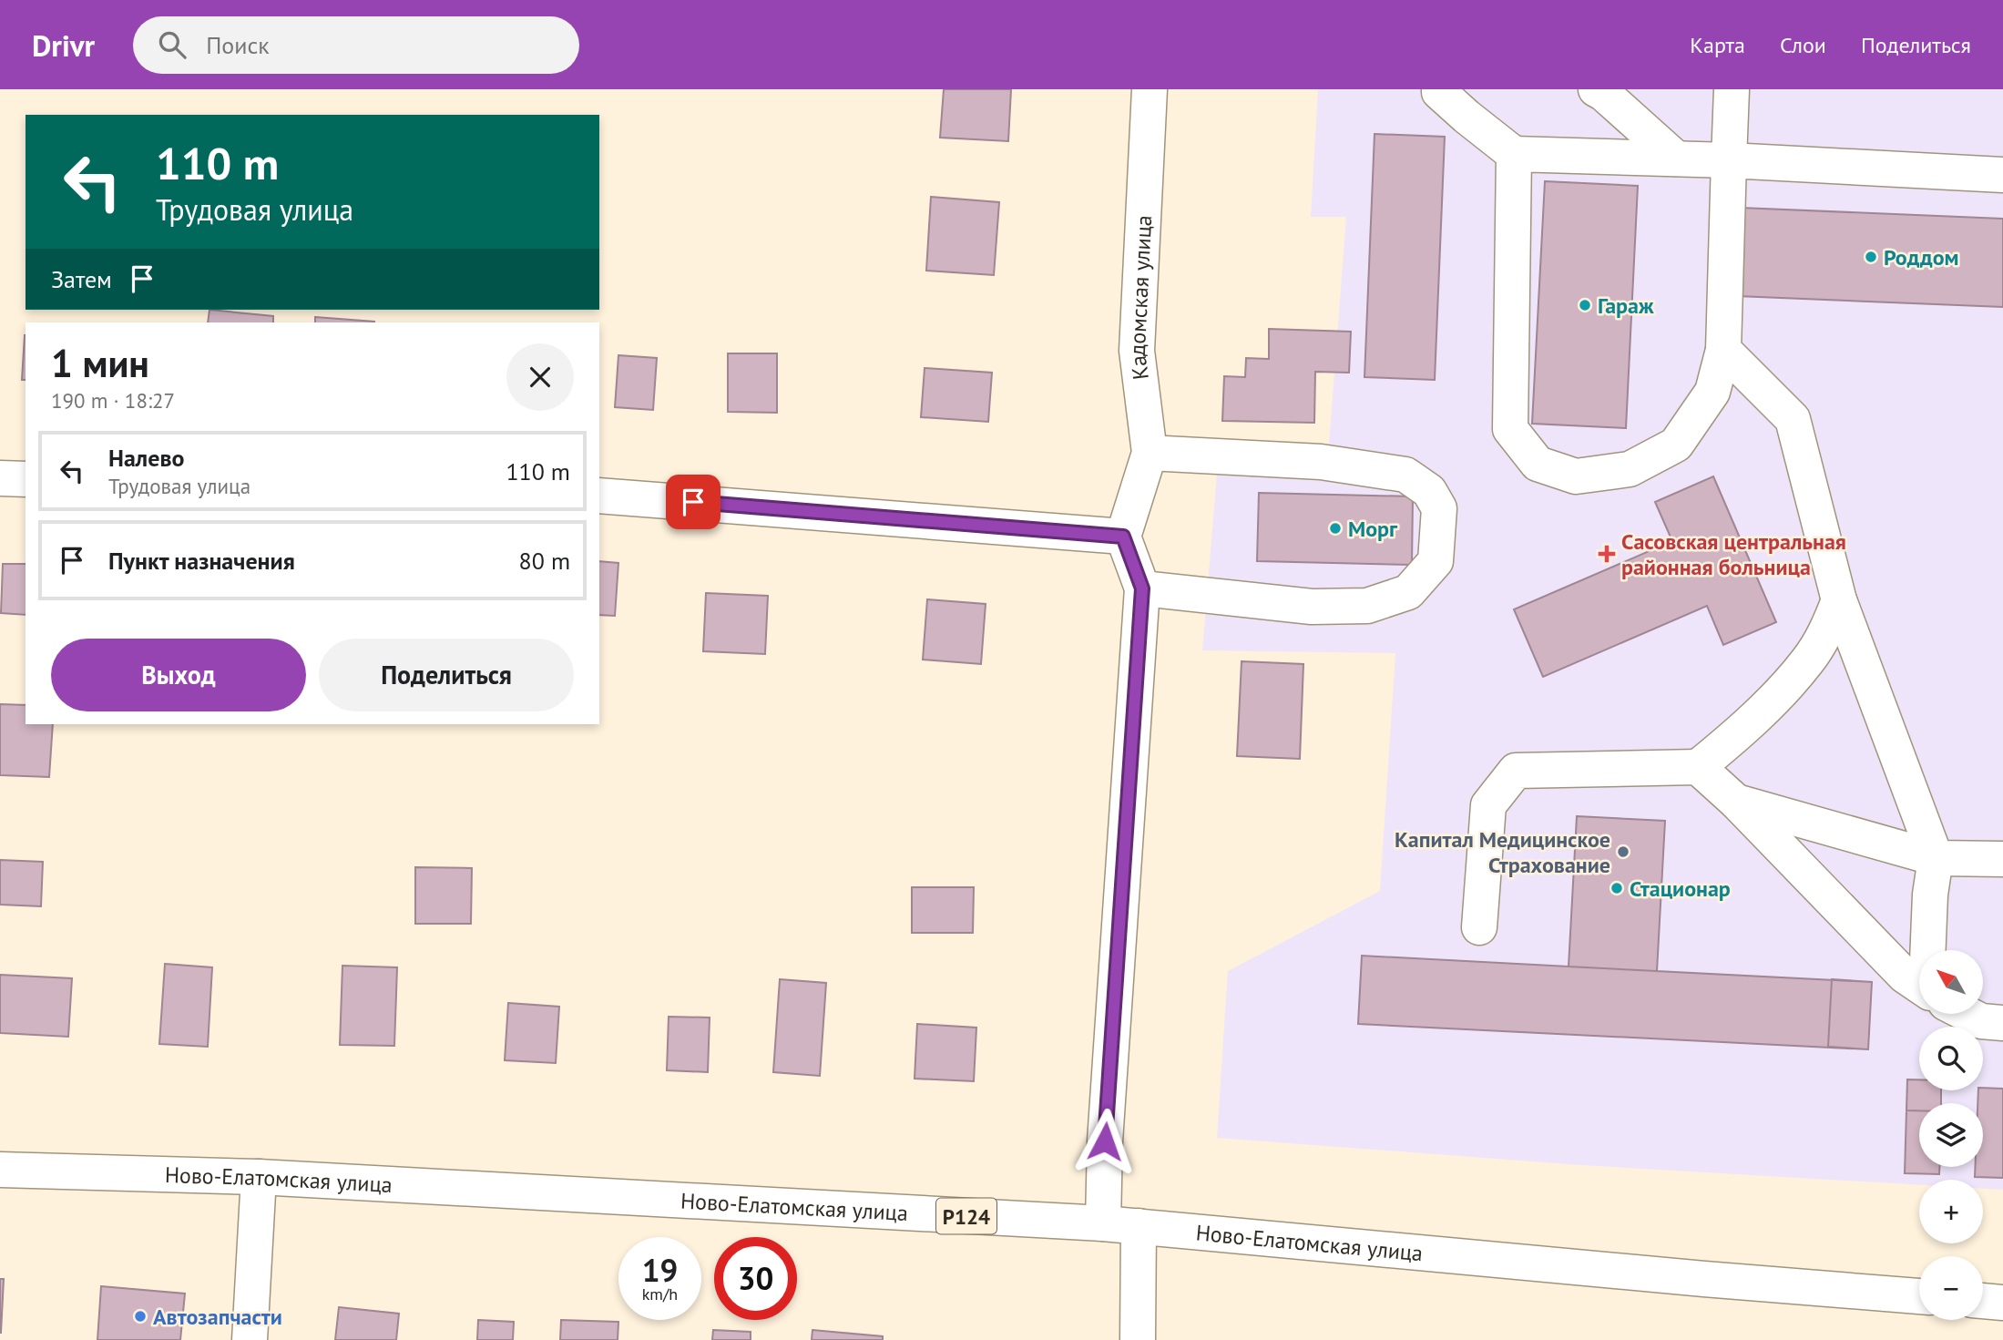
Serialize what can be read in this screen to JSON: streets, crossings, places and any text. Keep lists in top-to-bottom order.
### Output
{
  "streets": {
    "street": ["Кадомская улица", "Ново-Елатомская улица", "Р124"]
  },
  "places": {
    "other": [
      "Роддом",
      "Гараж",
      "Морг",
      "Капитал Медицинское Страхование",
      "Стационар",
      "Автозапчасти"
    ],
    "health": ["Сасовская центральная районная больница"]
  },
  "north": "top left",
  "page": {
    "header": "Drivr",
    "search": "Поиск",
    "nav": ["Карта", "Слои", "Поделиться"],
    "turn": ["110 m", "Трудовая улица"],
    "then": "Затем",
    "heading": ["1 мин", "190 m · 18:27"],
    "list": [
      {
        "name": "Налево",
        "note": "Трудовая улица",
        "value": "110 m"
      },
      {
        "name": "Пункт назначения",
        "value": "80 m"
      }
    ],
    "buttons": ["Выход", "Поделиться"],
    "map_buttons": ["+", "−"],
    "speed": "19 km/h",
    "limit": "30"
  }
}
